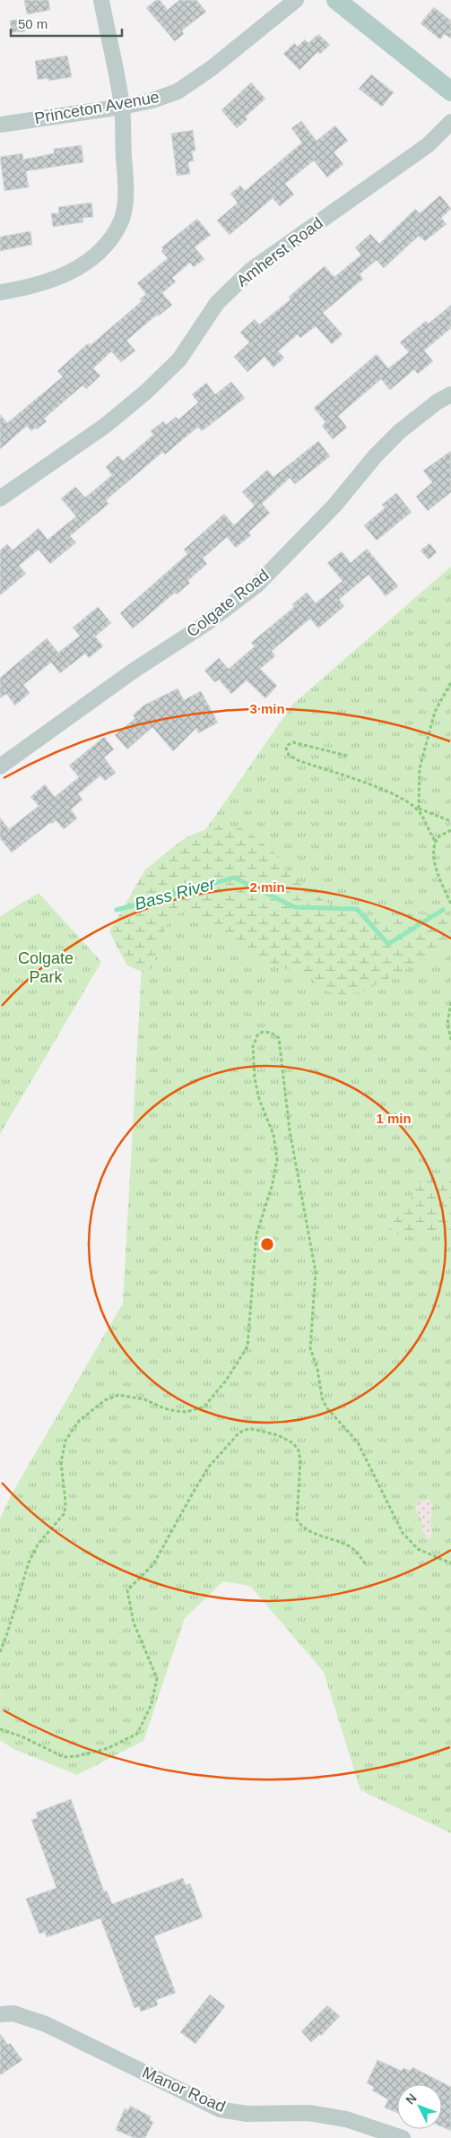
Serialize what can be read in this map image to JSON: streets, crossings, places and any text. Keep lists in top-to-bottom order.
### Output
{
  "streets": {
    "street": [
      "Princeton Avenue",
      "Amherst Road",
      "Colgate Road",
      "Manor Road"
    ]
  },
  "water": ["Bass River"],
  "parks": ["Colgate Park"],
  "scale_bar": "50 m",
  "north": "top left",
  "rings": ["3 min", "2 min", "1 min"]
}
